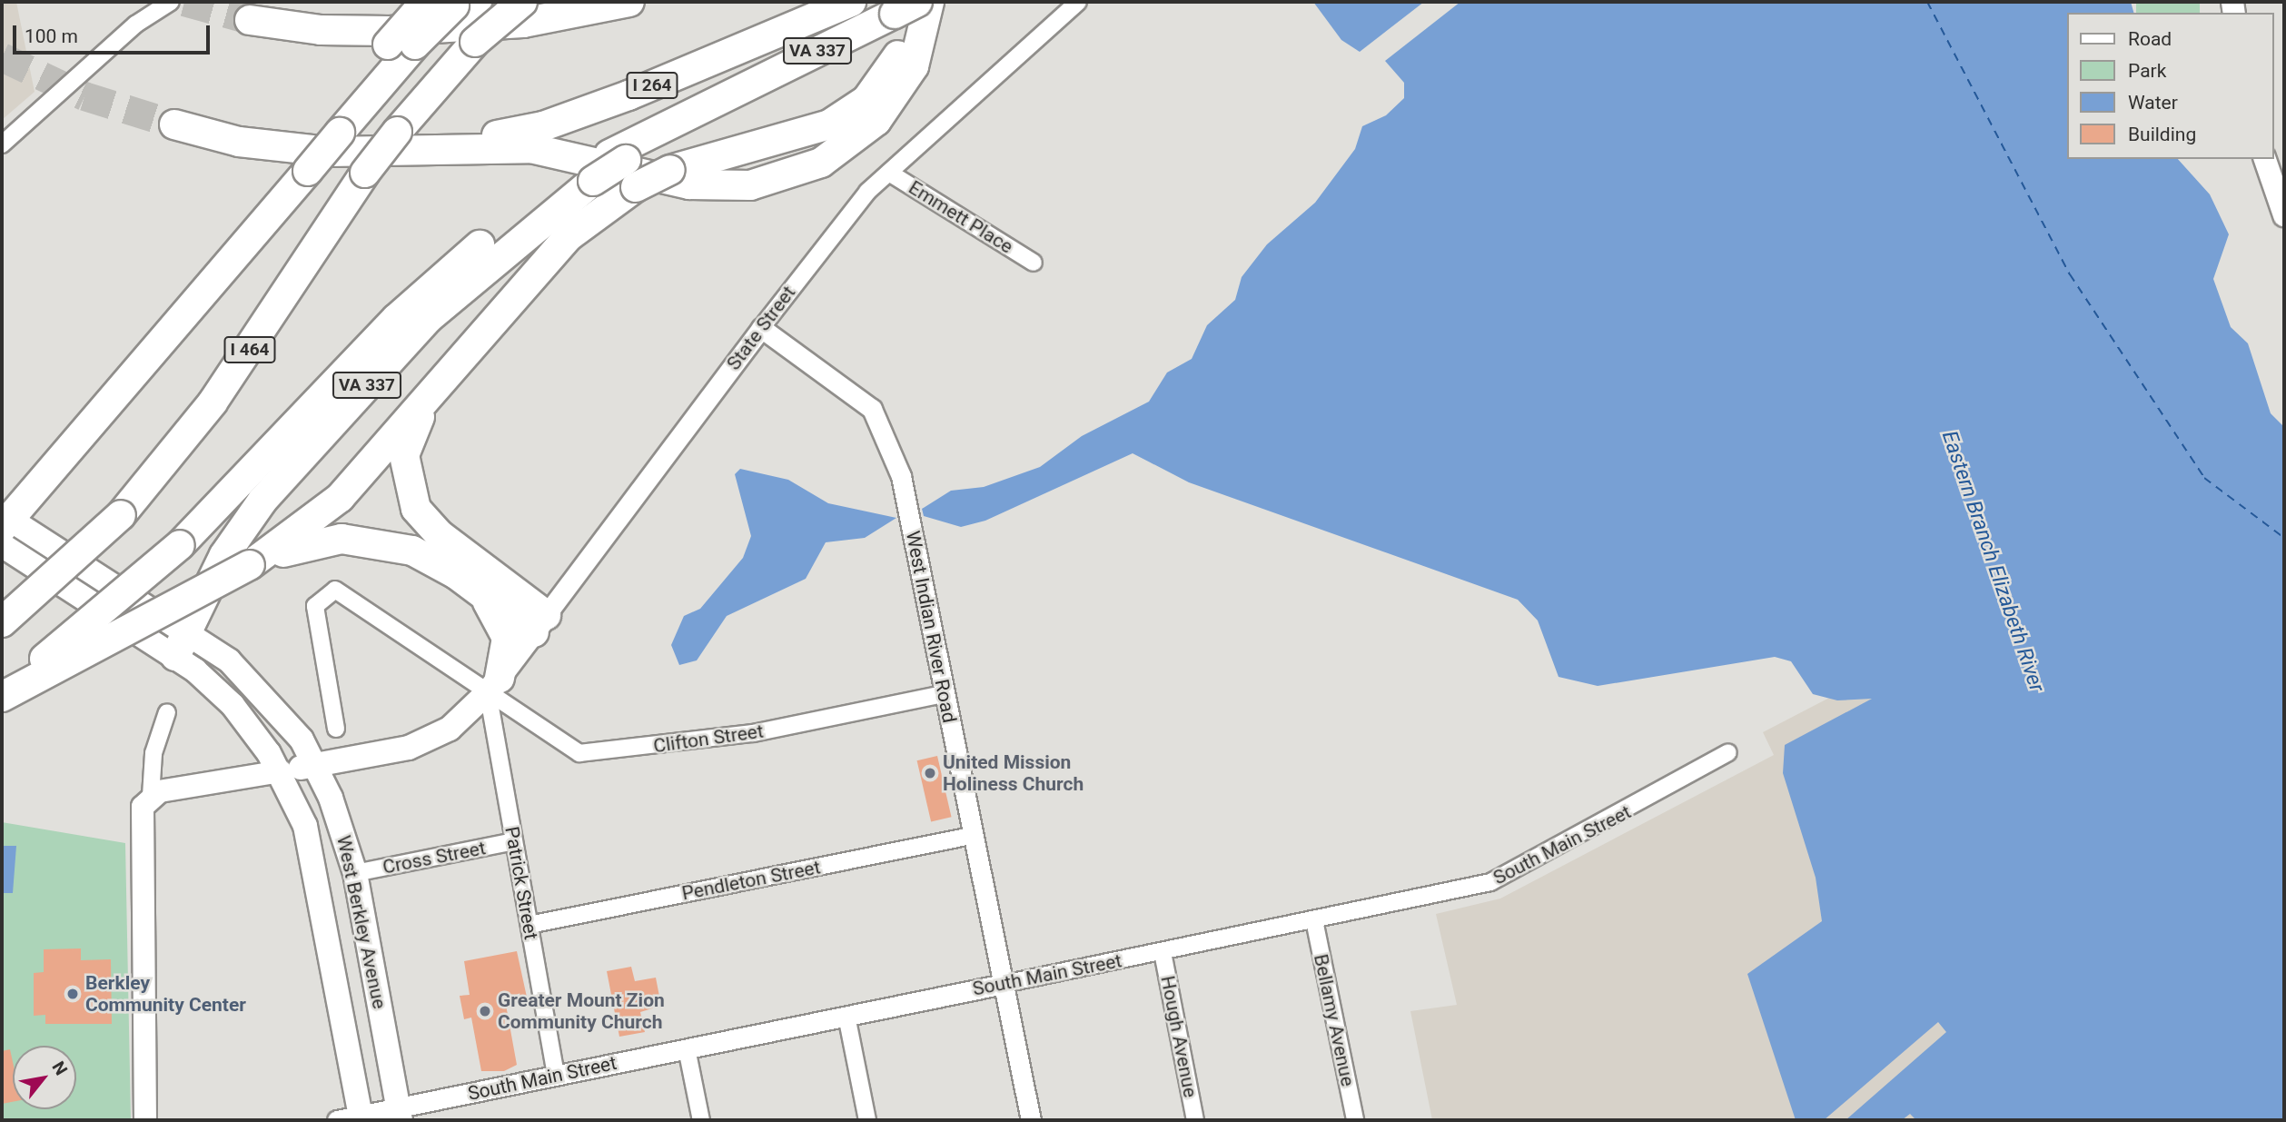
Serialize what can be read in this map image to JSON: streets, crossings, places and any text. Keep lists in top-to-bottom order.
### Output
{
  "streets": {
    "highway": ["VA 337", "I 264", "I 464"],
    "main road": ["State Street", "West Berkley Avenue"],
    "street": [
      "Emmett Place",
      "West Indian River Road",
      "Clifton Street",
      "South Main Street",
      "Cross Street",
      "Pendleton Street",
      "Patrick Street",
      "Bellamy Avenue",
      "Hough Avenue"
    ]
  },
  "crossings": [
    ["VA 337", "West Berkley Avenue"],
    ["Emmett Place", "State Street"],
    ["State Street", "West Indian River Road"],
    ["State Street", "Clifton Street"],
    ["State Street", "Patrick Street"],
    ["West Indian River Road", "Clifton Street"],
    ["West Indian River Road", "South Main Street"],
    ["West Indian River Road", "Pendleton Street"],
    ["Clifton Street", "Patrick Street"],
    ["South Main Street", "Patrick Street"],
    ["South Main Street", "West Berkley Avenue"],
    ["South Main Street", "Bellamy Avenue"],
    ["South Main Street", "Hough Avenue"],
    ["Cross Street", "Patrick Street"],
    ["Cross Street", "West Berkley Avenue"],
    ["Pendleton Street", "Patrick Street"]
  ],
  "water": ["Eastern Branch Elizabeth River"],
  "places": ["United Mission Holiness Church", "Berkley Community Center", "Greater Mount Zion Community Church"],
  "legend": [
    "Road",
    "Park",
    "Water",
    "Building"
  ],
  "scale_bar": "100 m",
  "north": "top right"
}
